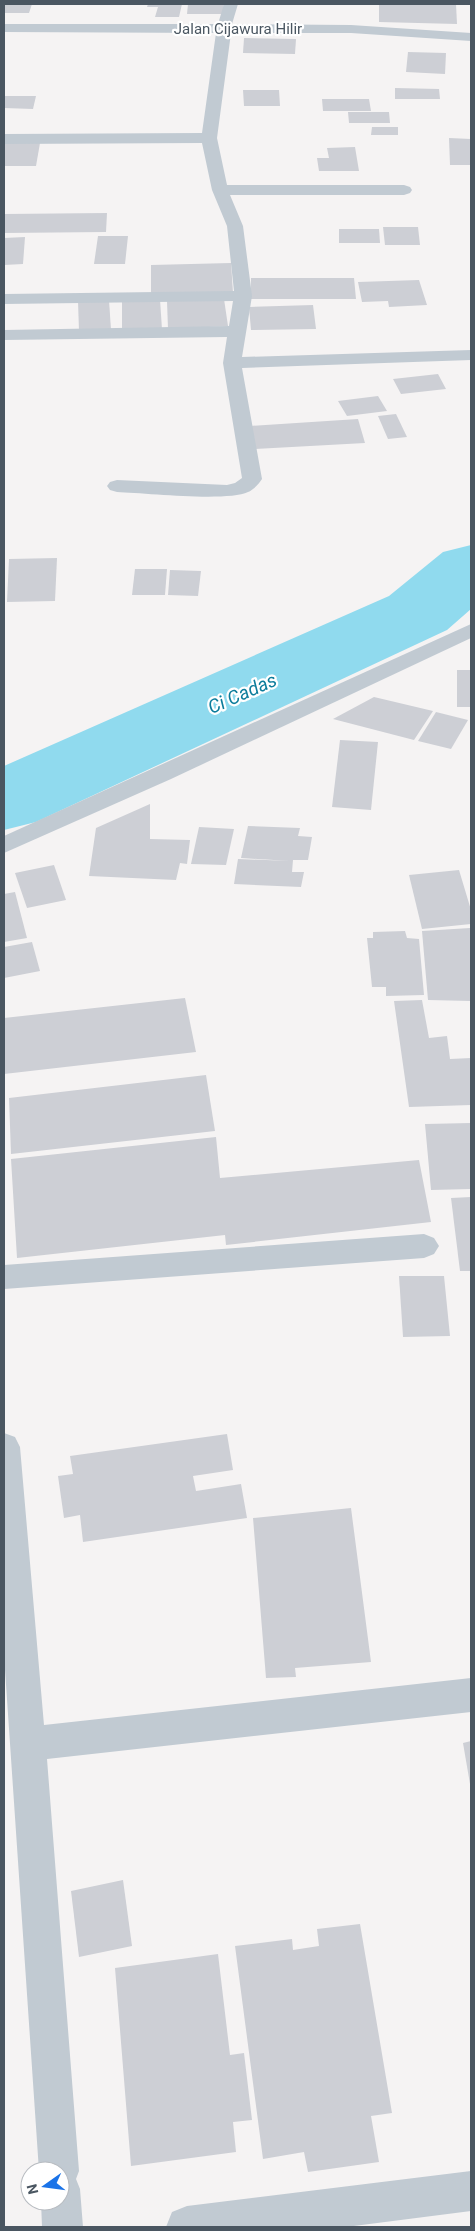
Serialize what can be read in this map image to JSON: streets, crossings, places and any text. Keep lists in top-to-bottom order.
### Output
{
  "streets": {
    "street": ["Jalan Cijawura Hilir"]
  },
  "water": ["Ci Cadas"],
  "north": "left"
}
